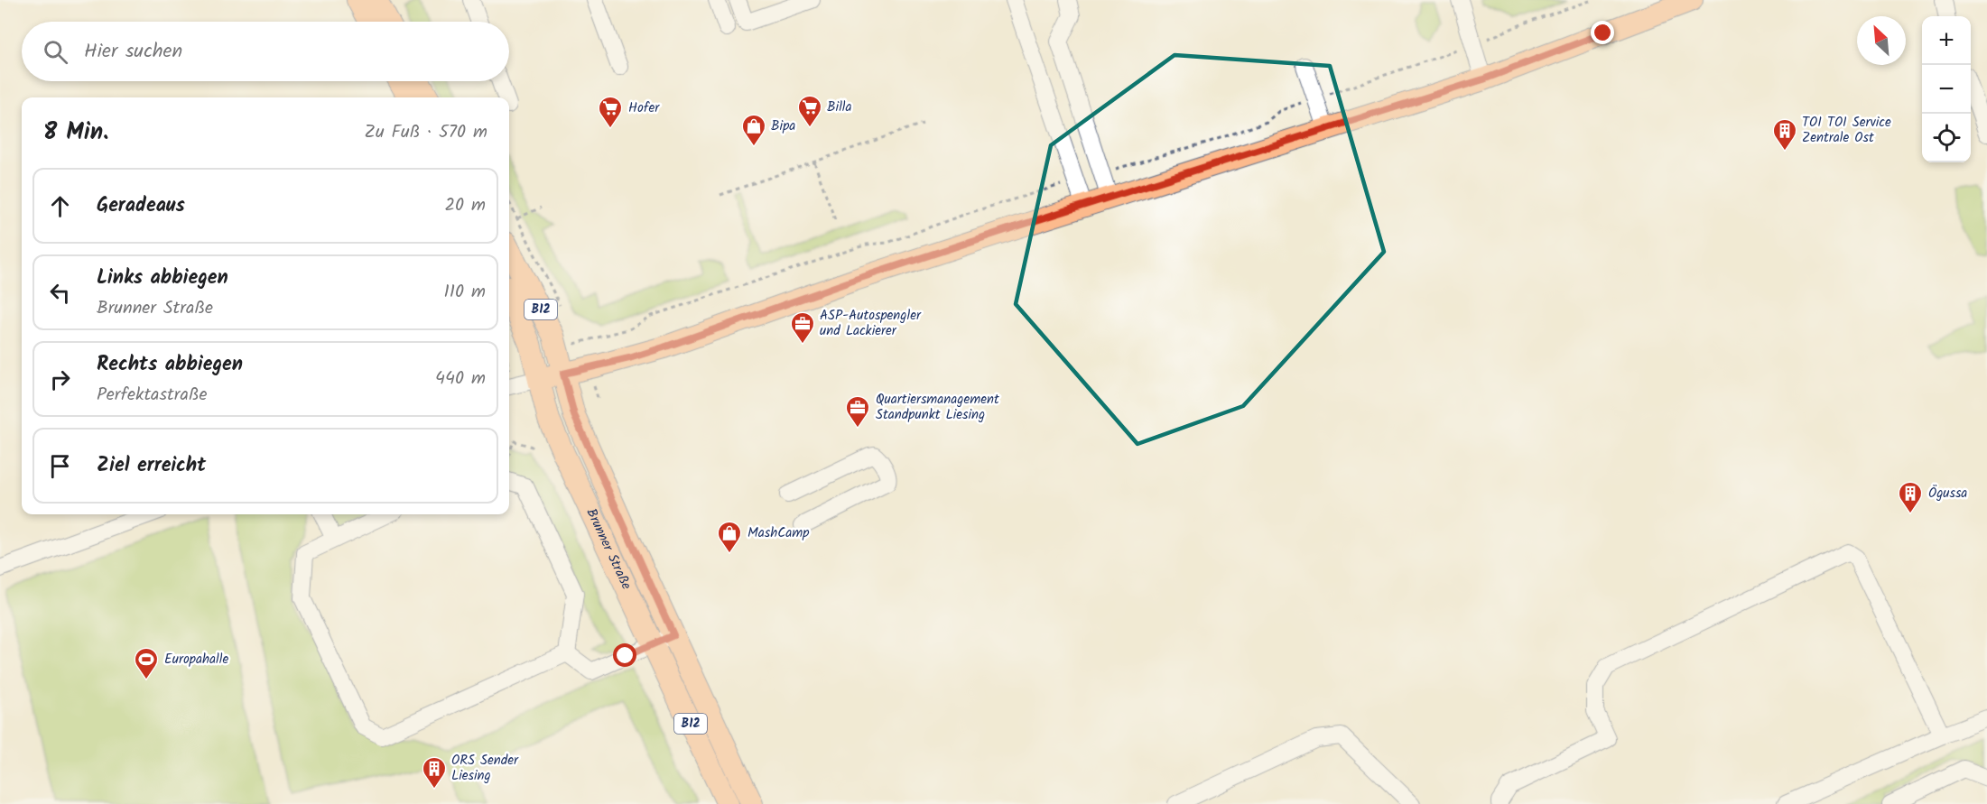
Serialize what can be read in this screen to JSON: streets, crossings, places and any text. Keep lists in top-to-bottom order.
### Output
{
  "streets": {
    "main road": ["B12", "Brunner Straße"]
  },
  "places": {
    "supermarket": ["Billa", "Hofer"],
    "shop": ["Bipa", "MashCamp"],
    "building": ["TOI TOI Service Zentrale Ost", "Ögussa", "ORS Sender Liesing"],
    "office": ["ASP-Autospengler und Lackierer", "Quartiersmanagement Standpunkt Liesing"],
    "sports": ["Europahalle"]
  },
  "north": "top left",
  "page": {
    "map_buttons": ["+", "−"],
    "search": "Hier suchen",
    "heading": ["8 Min.", "Zu Fuß · 570 m"],
    "list": [
      ["Geradeaus", "20 m"],
      ["Links abbiegen", "Brunner Straße", "110 m"],
      ["Rechts abbiegen", "Perfektastraße", "440 m"],
      "Ziel erreicht"
    ]
  }
}
